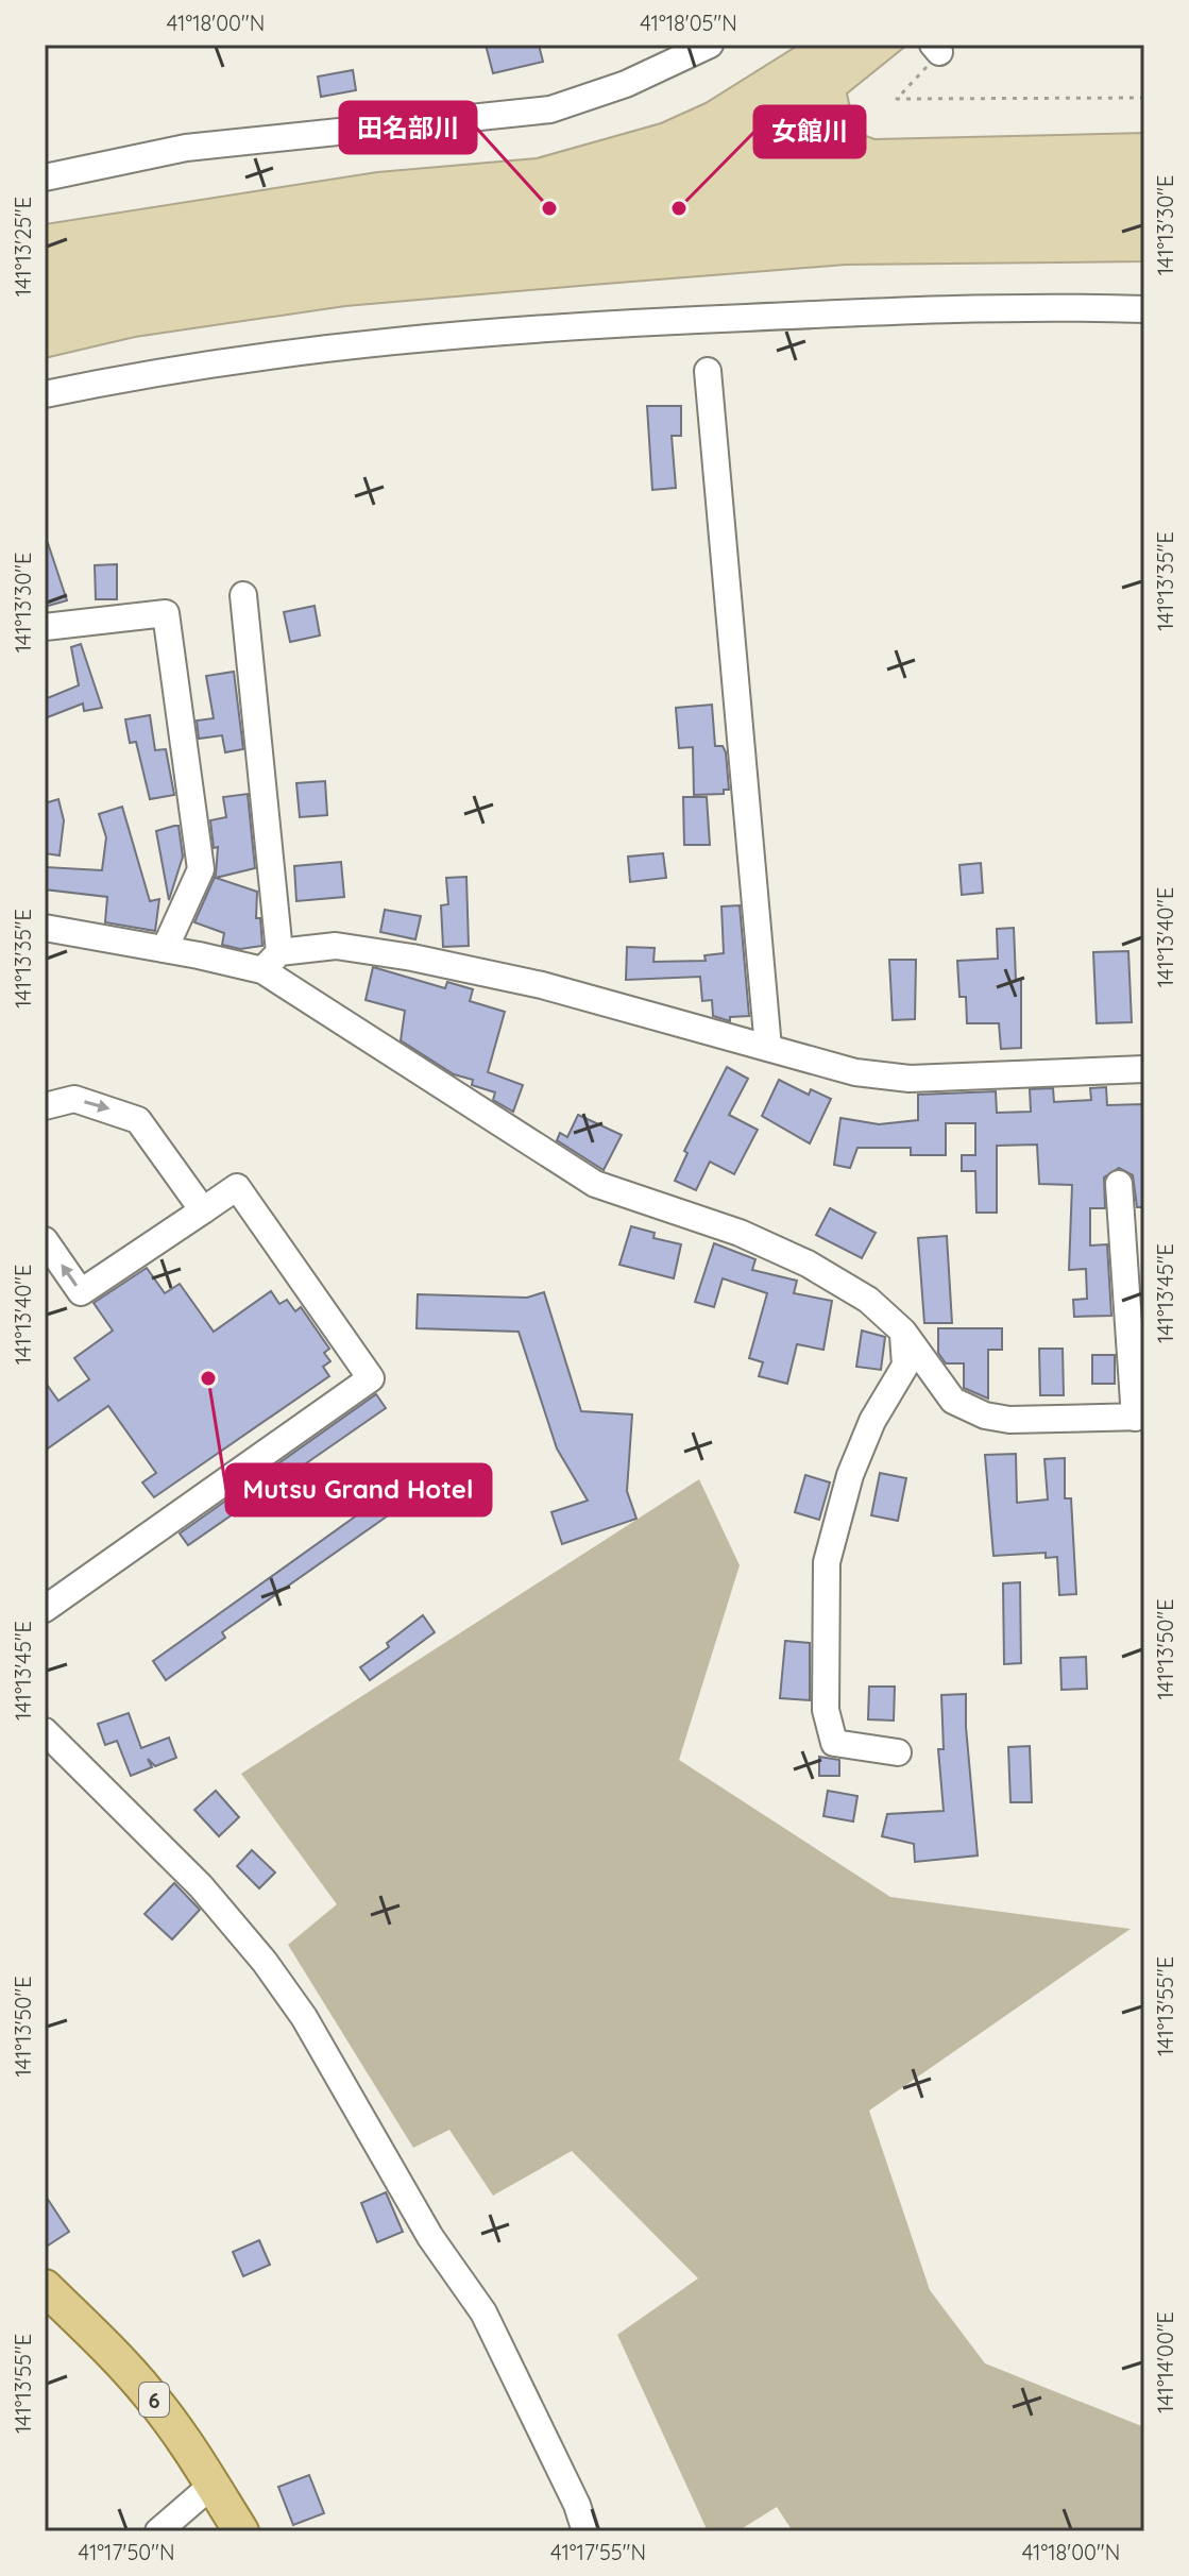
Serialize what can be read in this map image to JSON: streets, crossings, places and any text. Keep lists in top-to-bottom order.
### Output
{
  "streets": {
    "main road": ["6"]
  },
  "places": ["田名部川", "女館川", "Mutsu Grand Hotel"],
  "coordinates": [
    "41°18'00\"N",
    "41°18'05\"N",
    "141°13'30\"E",
    "141°13'25\"E",
    "141°13'35\"E",
    "141°13'40\"E",
    "141°13'45\"E",
    "141°13'50\"E",
    "141°13'55\"E",
    "141°14'00\"E",
    "41°17'50\"N",
    "41°17'55\"N"
  ]
}
